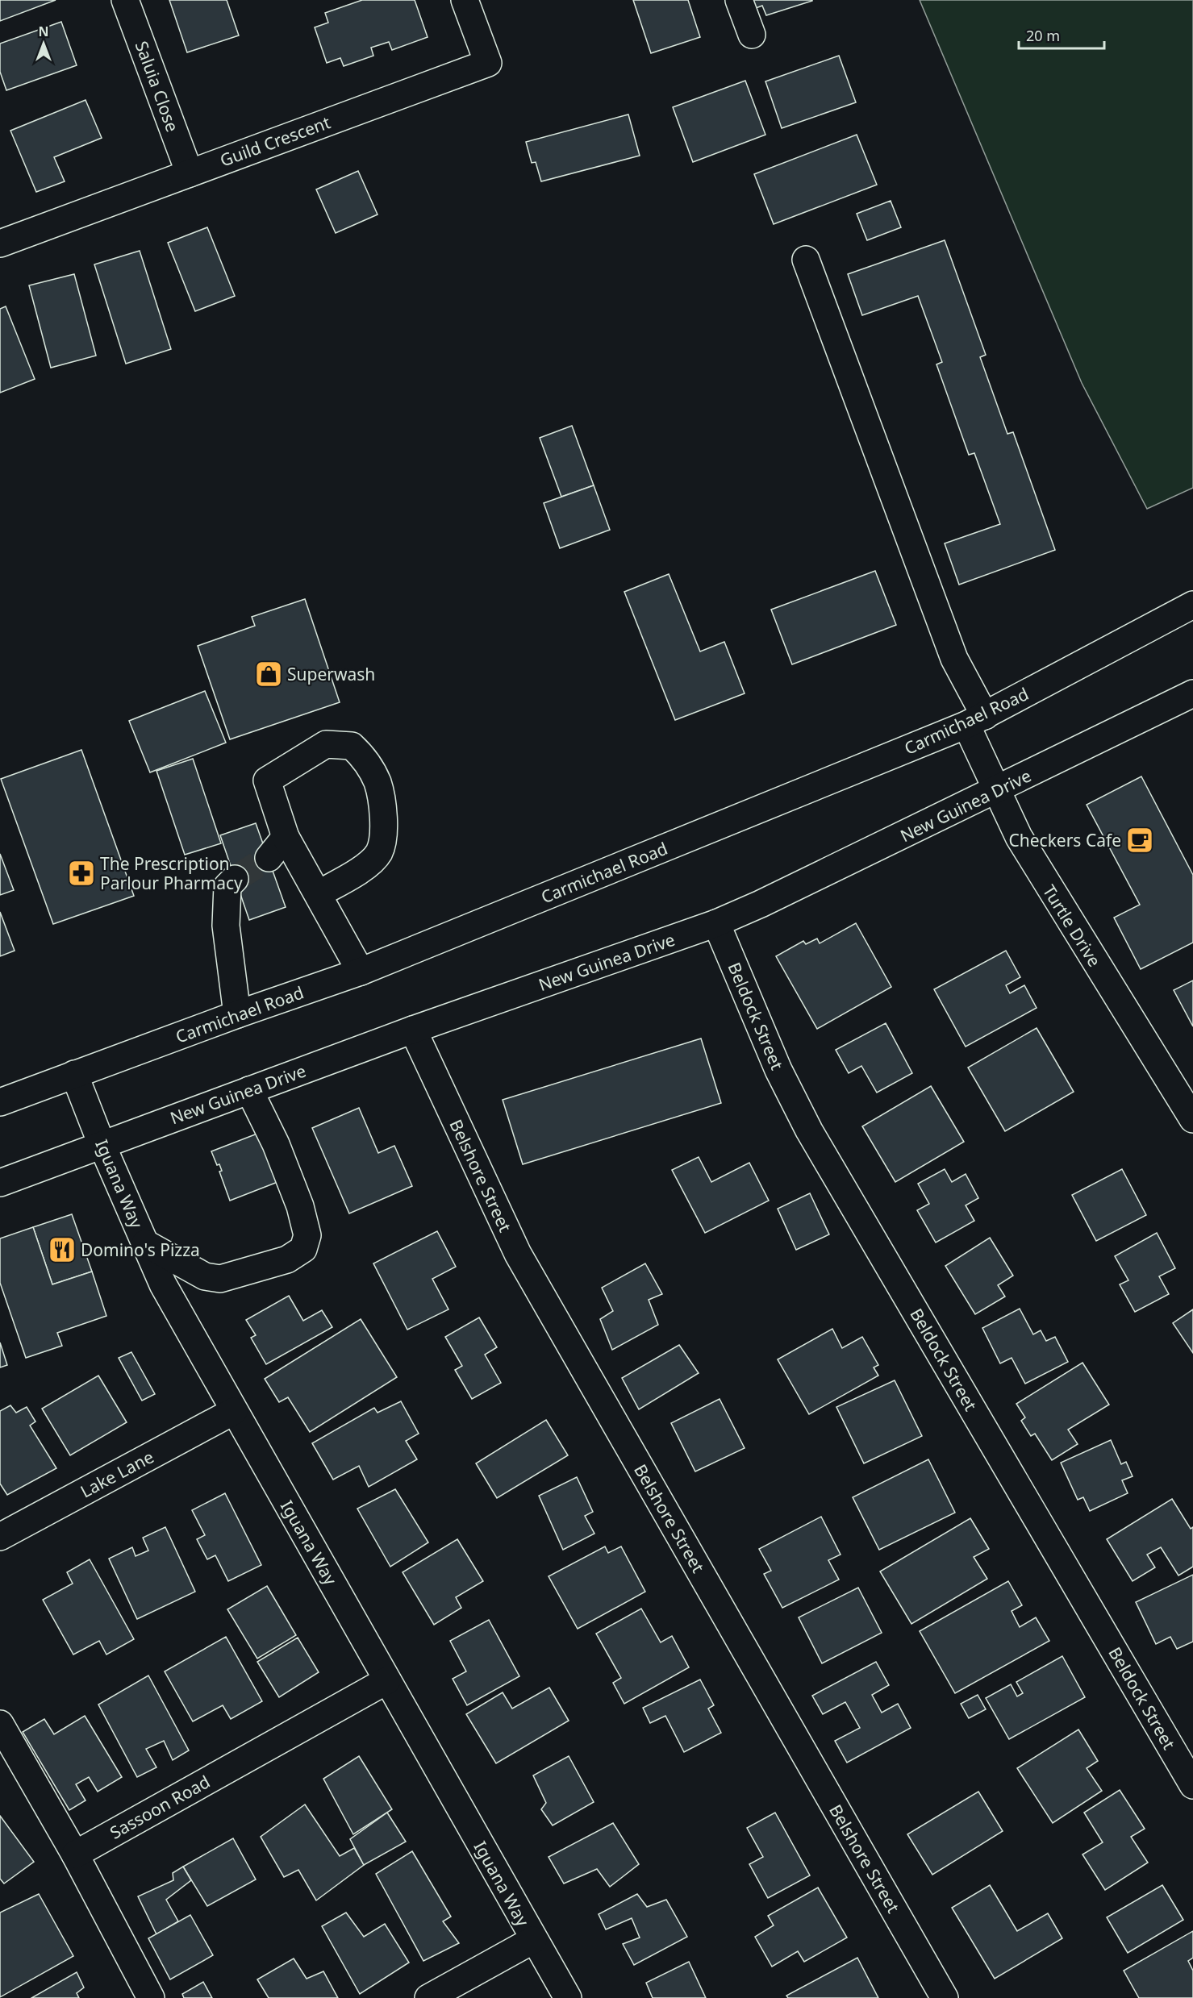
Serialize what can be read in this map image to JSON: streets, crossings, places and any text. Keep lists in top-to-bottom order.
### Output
{
  "streets": {
    "street": [
      "Saluia Close",
      "Guild Crescent",
      "Carmichael Road",
      "New Guinea Drive",
      "Turtle Drive",
      "Beldock Street",
      "Belshore Street",
      "Iguana Way",
      "Lake Lane",
      "Sassoon Road"
    ]
  },
  "crossings": [
    ["Saluia Close", "Guild Crescent"],
    ["Carmichael Road", "Turtle Drive"],
    ["Carmichael Road", "Iguana Way"],
    ["New Guinea Drive", "Turtle Drive"],
    ["New Guinea Drive", "Beldock Street"],
    ["New Guinea Drive", "Belshore Street"],
    ["New Guinea Drive", "Iguana Way"],
    ["Iguana Way", "Lake Lane"],
    ["Iguana Way", "Sassoon Road"]
  ],
  "places": {
    "shop": ["Superwash"],
    "cafe": ["Checkers Cafe"],
    "pharmacy": ["The Prescription Parlour Pharmacy"],
    "restaurant": ["Domino's Pizza"]
  },
  "scale_bar": "20 m",
  "north": "top"
}
